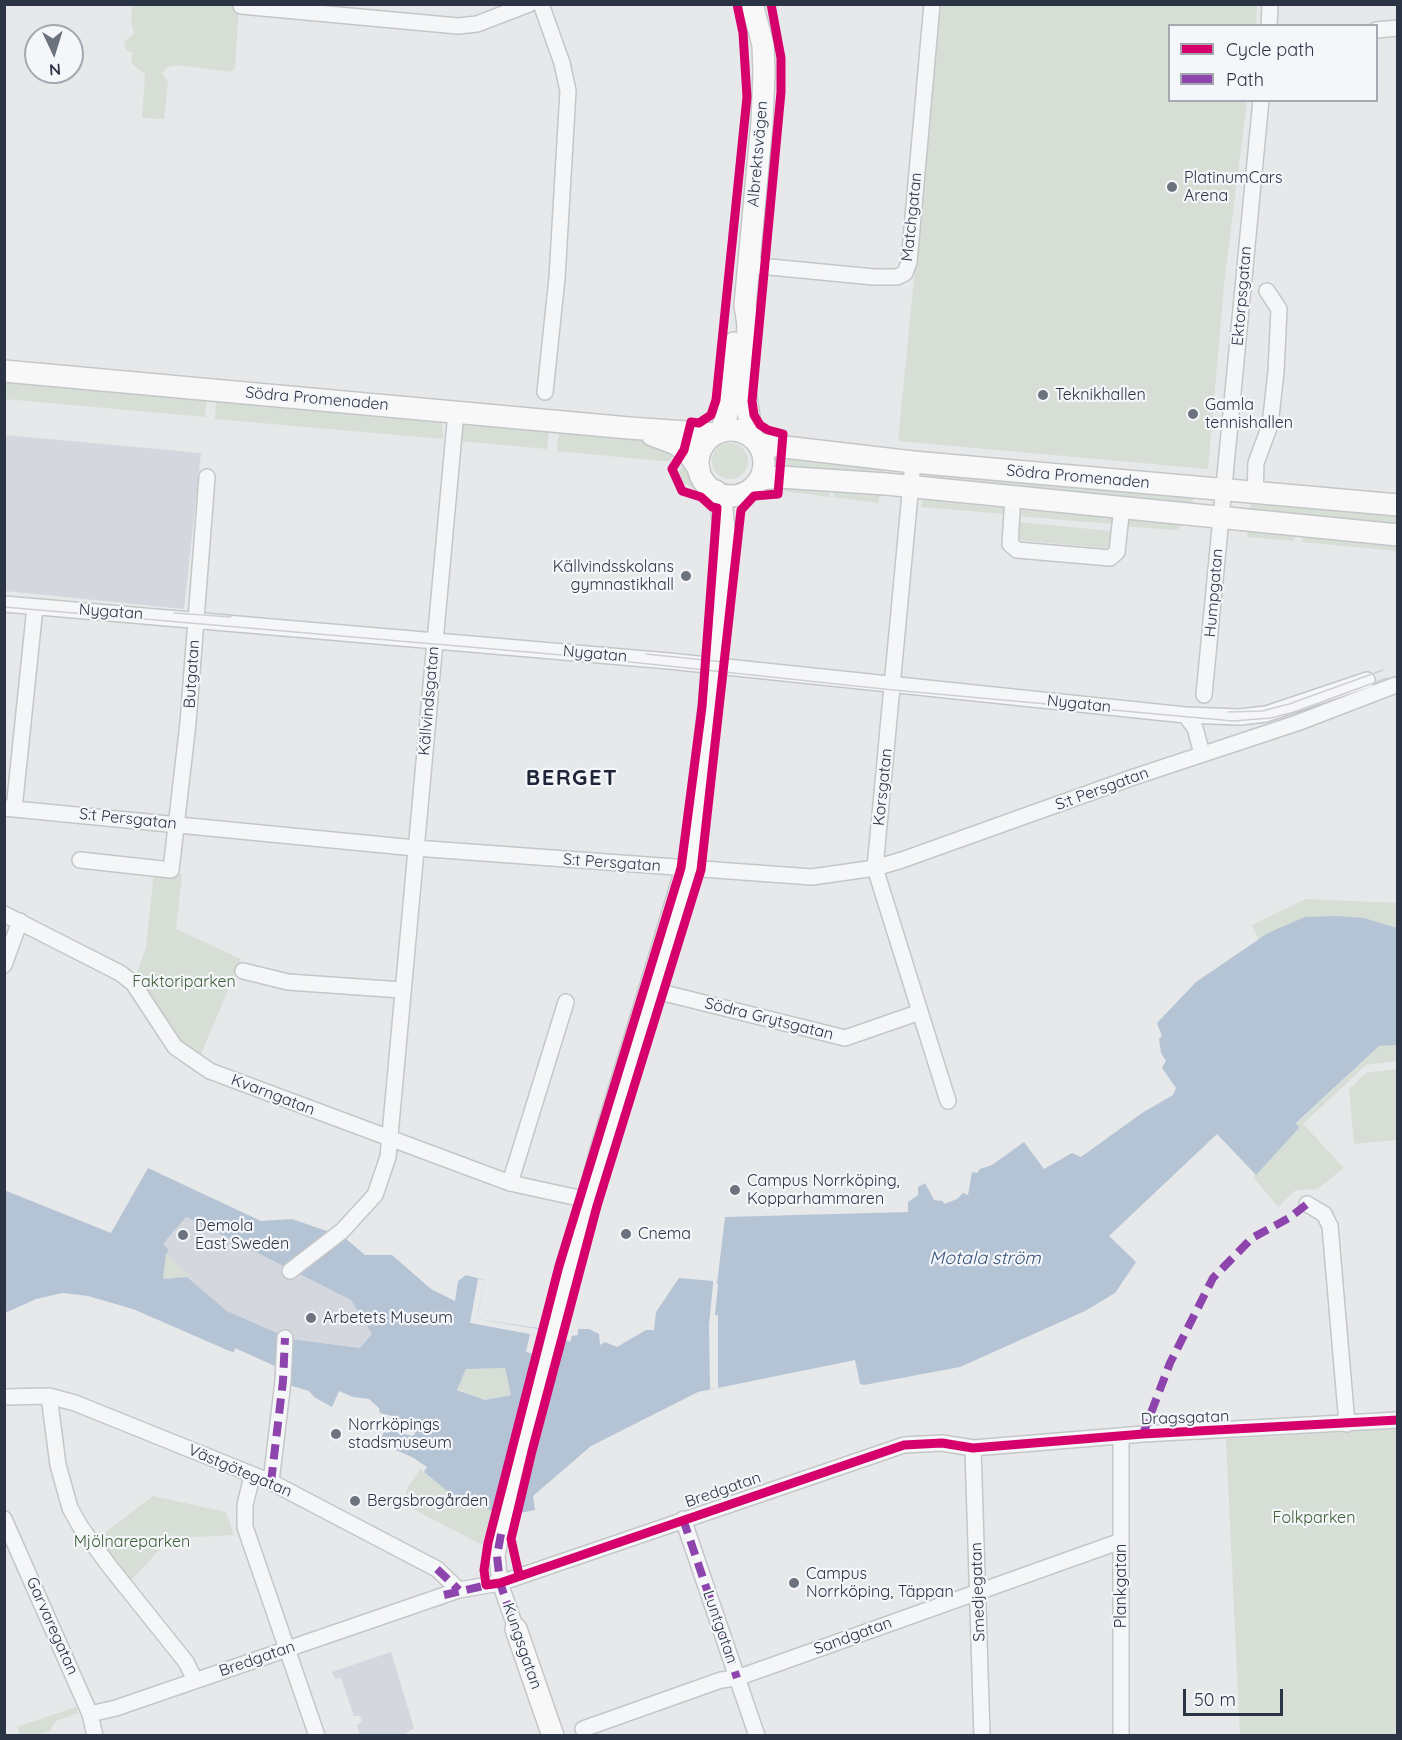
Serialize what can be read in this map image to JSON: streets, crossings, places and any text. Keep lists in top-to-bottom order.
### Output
{
  "streets": {
    "main road": ["Albrektsvägen", "Södra Promenaden", "Kungsgatan"],
    "street": [
      "Matchgatan",
      "Ektorpsgatan",
      "Humpgatan",
      "Nygatan",
      "Butgatan",
      "Källvindsgatan",
      "Korsgatan",
      "S:t Persgatan",
      "Södra Grytsgatan",
      "Kvarngatan",
      "Dragsgatan",
      "Västgötegatan",
      "Bredgatan",
      "Plankgatan",
      "Smedjegatan",
      "Garvaregatan",
      "Luntgatan",
      "Sandgatan"
    ]
  },
  "crossings": [
    ["Albrektsvägen", "Matchgatan"],
    ["Albrektsvägen", "Södra Promenaden"],
    ["Albrektsvägen", "Kungsgatan"],
    ["Ektorpsgatan", "Södra Promenaden"],
    ["Ektorpsgatan", "Humpgatan"],
    ["Södra Promenaden", "Humpgatan"],
    ["Södra Promenaden", "Källvindsgatan"],
    ["Södra Promenaden", "Korsgatan"],
    ["Södra Promenaden", "Kungsgatan"],
    ["Nygatan", "Butgatan"],
    ["Nygatan", "Källvindsgatan"],
    ["Nygatan", "Korsgatan"],
    ["Nygatan", "Kungsgatan"],
    ["Butgatan", "S:t Persgatan"],
    ["Källvindsgatan", "S:t Persgatan"],
    ["Källvindsgatan", "Kvarngatan"],
    ["Korsgatan", "S:t Persgatan"],
    ["Korsgatan", "Södra Grytsgatan"],
    ["S:t Persgatan", "Kungsgatan"],
    ["Södra Grytsgatan", "Kungsgatan"],
    ["Kvarngatan", "Kungsgatan"],
    ["Dragsgatan", "Bredgatan"],
    ["Dragsgatan", "Plankgatan"],
    ["Dragsgatan", "Smedjegatan"],
    ["Västgötegatan", "Bredgatan"],
    ["Bredgatan", "Smedjegatan"],
    ["Bredgatan", "Garvaregatan"],
    ["Bredgatan", "Luntgatan"],
    ["Bredgatan", "Kungsgatan"],
    ["Plankgatan", "Sandgatan"],
    ["Smedjegatan", "Sandgatan"],
    ["Luntgatan", "Sandgatan"]
  ],
  "districts": ["BERGET"],
  "water": ["Motala ström"],
  "parks": ["Faktoriparken", "Folkparken", "Mjölnareparken"],
  "places": [
    "PlatinumCars Arena",
    "Teknikhallen",
    "Gamla tennishallen",
    "Källvindsskolans gymnastikhall",
    "Campus Norrköping, Kopparhammaren",
    "Cnema",
    "Demola East Sweden",
    "Arbetets Museum",
    "Norrköpings stadsmuseum",
    "Bergsbrogården",
    "Campus Norrköping, Täppan"
  ],
  "legend": ["Cycle path", "Path"],
  "scale_bar": "50 m",
  "north": "bottom"
}
